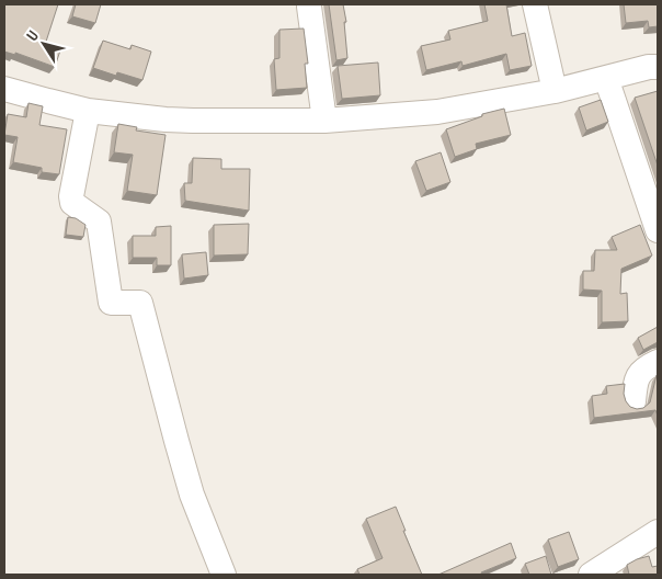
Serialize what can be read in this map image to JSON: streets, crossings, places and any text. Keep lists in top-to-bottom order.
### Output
{
  "north": "top left"
}
